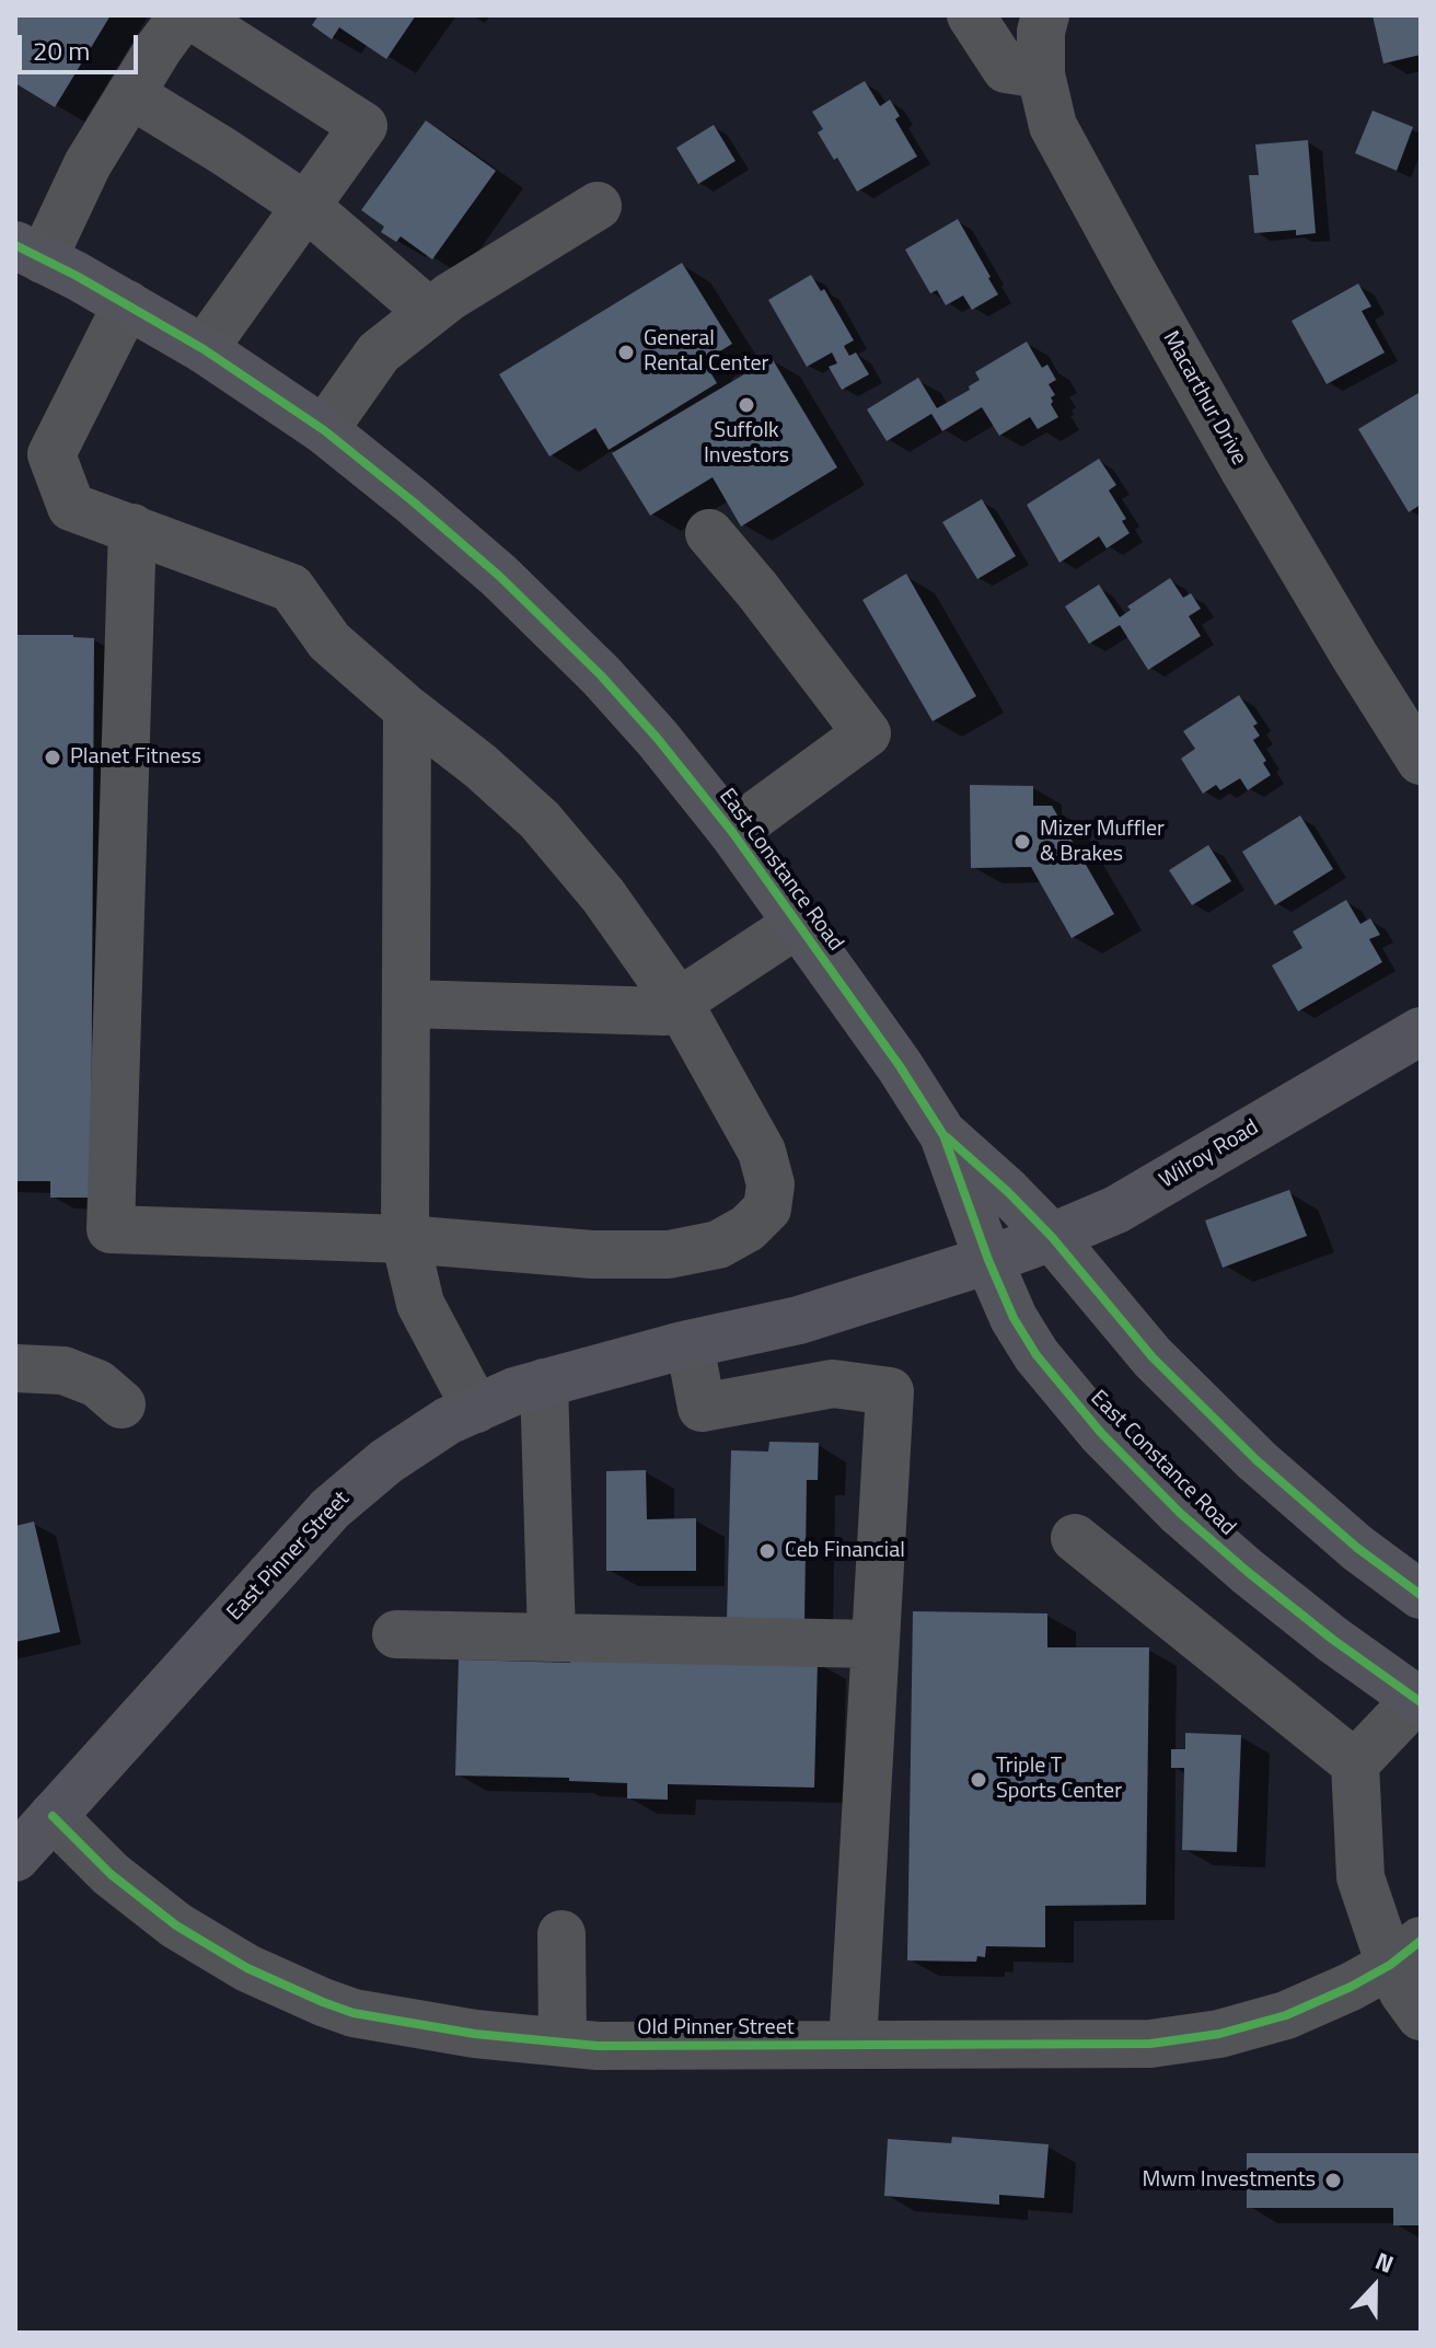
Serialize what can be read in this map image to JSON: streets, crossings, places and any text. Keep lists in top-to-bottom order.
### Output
{
  "streets": {
    "main road": ["East Constance Road", "Wilroy Road", "East Pinner Street"],
    "street": ["Macarthur Drive", "Old Pinner Street"]
  },
  "crossings": [
    ["East Constance Road", "Wilroy Road"],
    ["East Constance Road", "East Pinner Street"],
    ["Wilroy Road", "East Pinner Street"],
    ["East Pinner Street", "Old Pinner Street"]
  ],
  "places": [
    "General Rental Center",
    "Suffolk Investors",
    "Planet Fitness",
    "Mizer Muffler & Brakes",
    "Ceb Financial",
    "Triple T Sports Center",
    "Mwm Investments"
  ],
  "scale_bar": "20 m",
  "north": "top"
}
